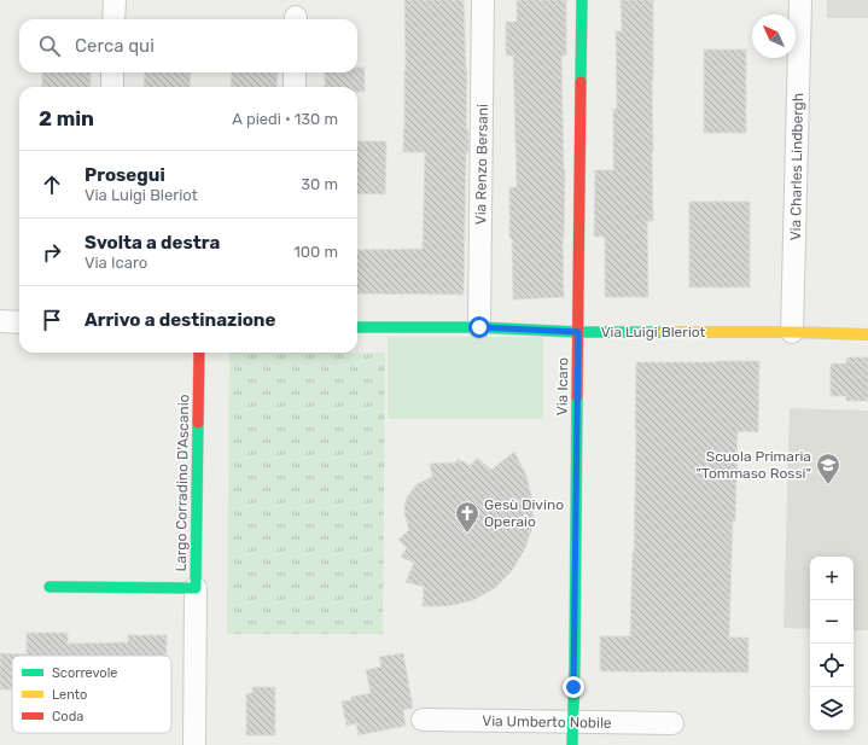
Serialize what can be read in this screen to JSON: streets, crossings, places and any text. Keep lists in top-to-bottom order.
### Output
{
  "streets": {
    "street": [
      "Via Renzo Bersani",
      "Via Charles Lindbergh",
      "Via Luigi Bleriot",
      "Via Icaro",
      "Largo Corradino D'Ascanio",
      "Via Umberto Nobile"
    ]
  },
  "crossings": [
    ["Via Renzo Bersani", "Via Luigi Bleriot"],
    ["Via Charles Lindbergh", "Via Luigi Bleriot"],
    ["Via Luigi Bleriot", "Via Icaro"],
    ["Via Icaro", "Via Umberto Nobile"]
  ],
  "places": {
    "school or university": ["Scuola Primaria \"Tommaso Rossi\""],
    "church": ["Gesù Divino Operaio"]
  },
  "legend": ["Scorrevole", "Lento", "Coda"],
  "north": "top left",
  "page": {
    "search": "Cerca qui",
    "heading": ["2 min", "A piedi · 130 m"],
    "list": [
      ["Prosegui", "Via Luigi Bleriot", "30 m"],
      ["Svolta a destra", "Via Icaro", "100 m"],
      "Arrivo a destinazione"
    ],
    "map_buttons": ["+", "−"]
  }
}
